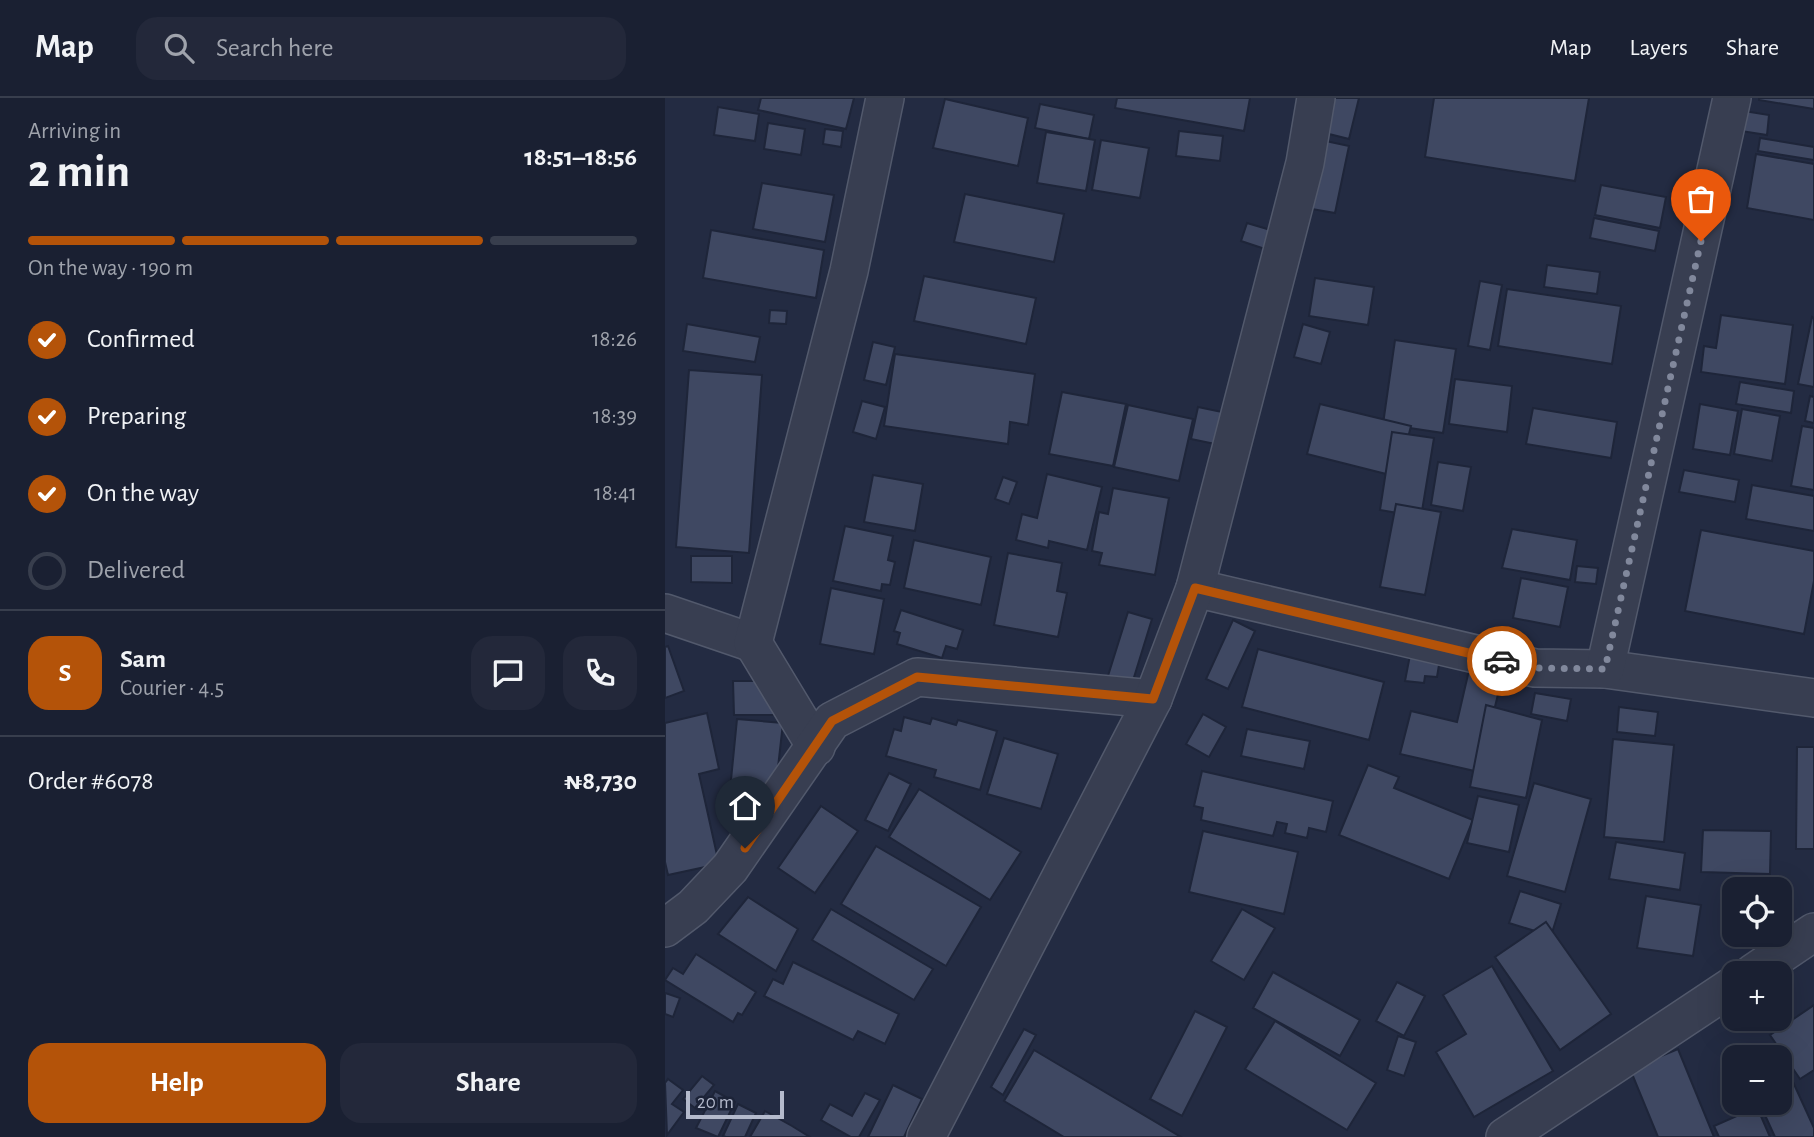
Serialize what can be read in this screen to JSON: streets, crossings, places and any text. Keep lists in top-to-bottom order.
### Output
{
  "scale_bar": "20 m",
  "page": {
    "header": "Map",
    "search": "Search here",
    "nav": ["Map", "Layers", "Share"],
    "heading": ["2 min", "Arriving in", "18:51–18:56"],
    "panel": [
      "Sam",
      "Courier · 4.5",
      "Order #6078",
      "₦8,730"
    ],
    "bar": "On the way · 190 m",
    "list": [
      ["Confirmed", "18:26"],
      ["Preparing", "18:39"],
      ["On the way", "18:41"],
      "Delivered"
    ],
    "round": "S",
    "map_buttons": ["+", "−"],
    "buttons": ["Help", "Share"],
    "scale": "20 m"
  }
}
